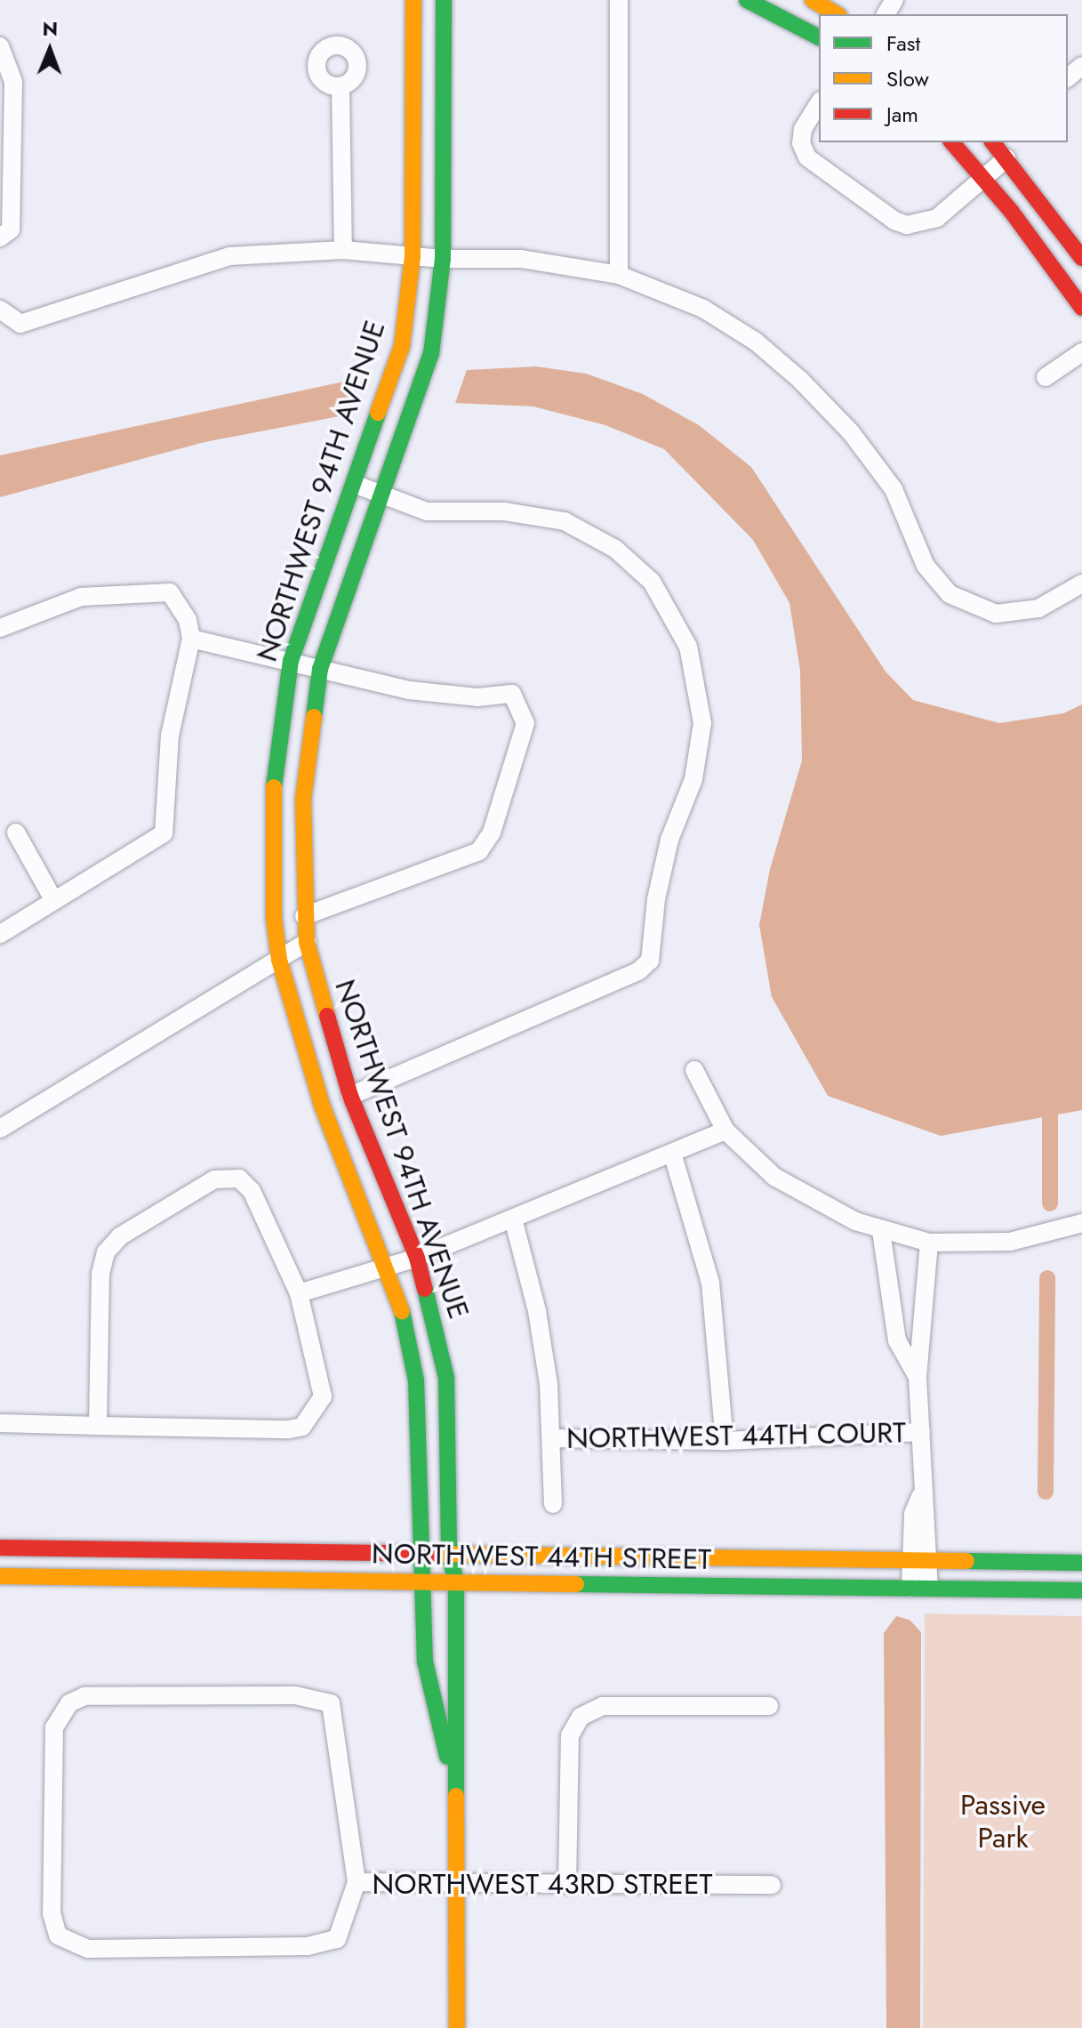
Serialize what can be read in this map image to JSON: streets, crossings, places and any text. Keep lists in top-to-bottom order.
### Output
{
  "streets": {
    "street": [
      "NORTHWEST 94TH AVENUE",
      "NORTHWEST 44TH COURT",
      "NORTHWEST 44TH STREET",
      "NORTHWEST 43RD STREET"
    ]
  },
  "crossings": [
    ["NORTHWEST 94TH AVENUE", "NORTHWEST 44TH STREET"],
    ["NORTHWEST 94TH AVENUE", "NORTHWEST 43RD STREET"]
  ],
  "parks": ["Passive Park"],
  "legend": ["Fast", "Slow", "Jam"],
  "north": "top"
}
